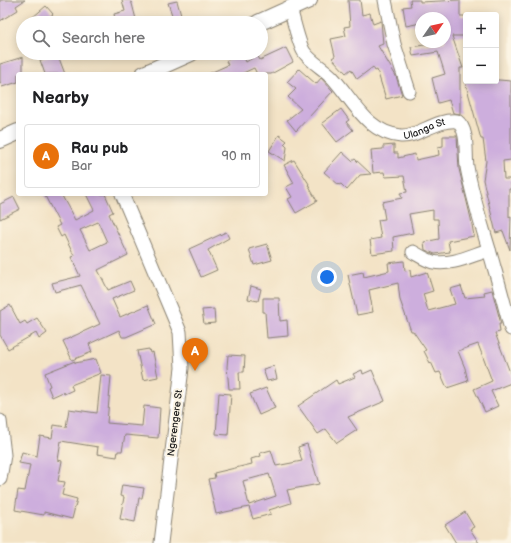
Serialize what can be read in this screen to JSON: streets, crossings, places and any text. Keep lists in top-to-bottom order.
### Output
{
  "streets": {
    "street": ["Ulanga St", "Ngerengere St"]
  },
  "north": "top right",
  "page": {
    "map_buttons": ["+", "−"],
    "search": "Search here",
    "heading": "Nearby",
    "list": [
      {
        "mark": "A",
        "name": "Rau pub",
        "note": "Bar",
        "value": "90 m"
      }
    ],
    "pins": "A"
  }
}
